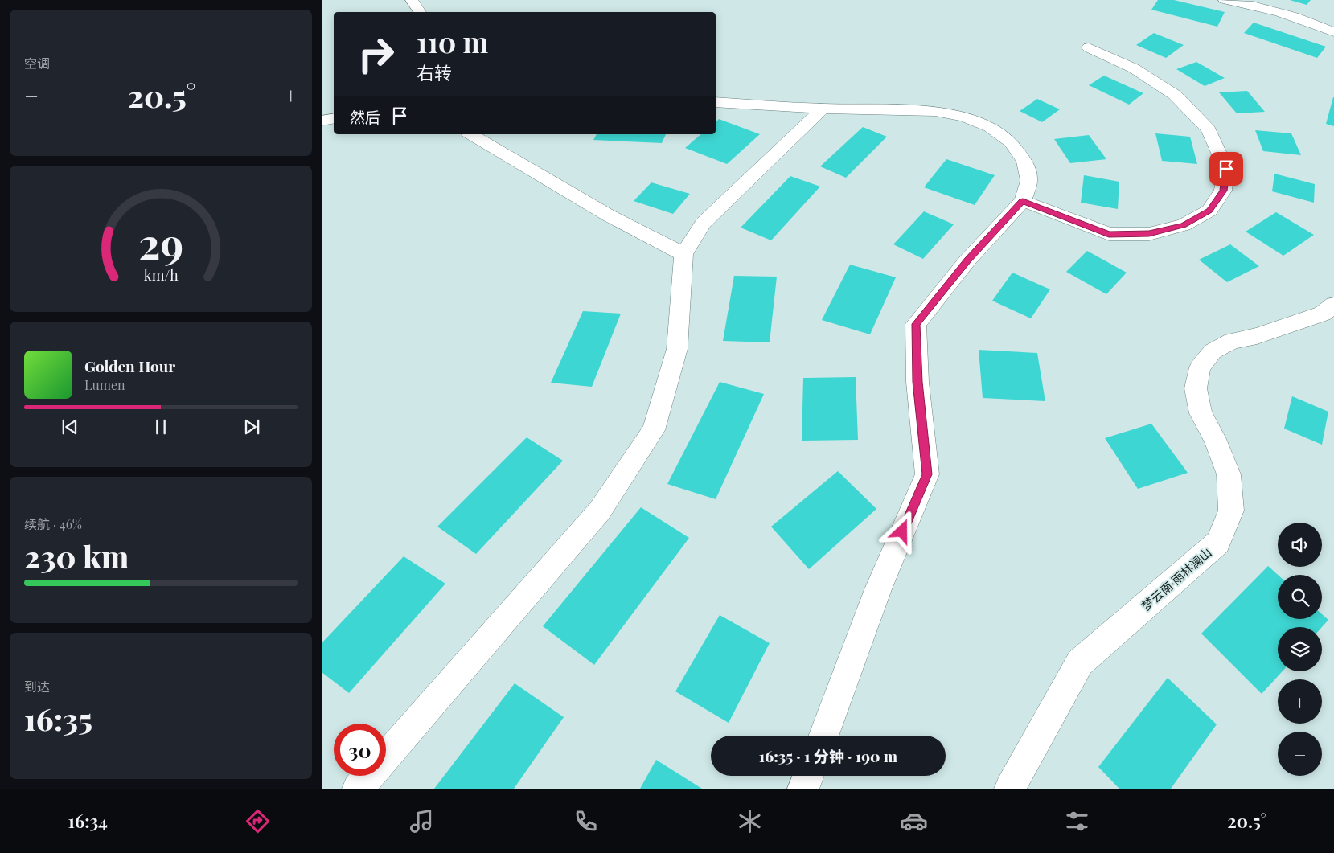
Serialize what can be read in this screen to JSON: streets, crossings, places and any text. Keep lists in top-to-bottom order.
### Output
{
  "streets": {
    "street": ["梦云南·雨林澜山"]
  },
  "page": {
    "tile": [
      "空调",
      ["续航 · 46%", "230 km"],
      ["到达", "16:35"]
    ],
    "turn": ["110 m", "右转"],
    "heat": ["−", "20.5°", "+"],
    "then": "然后",
    "song": ["Golden Hour", "Lumen"],
    "map_buttons": ["+", "−"],
    "limit": "30",
    "trip": "16:35 · 1 分钟 · 190 m",
    "tabs": ["16:34", "20.5°"],
    "gauge": ["29", "km/h"]
  }
}
